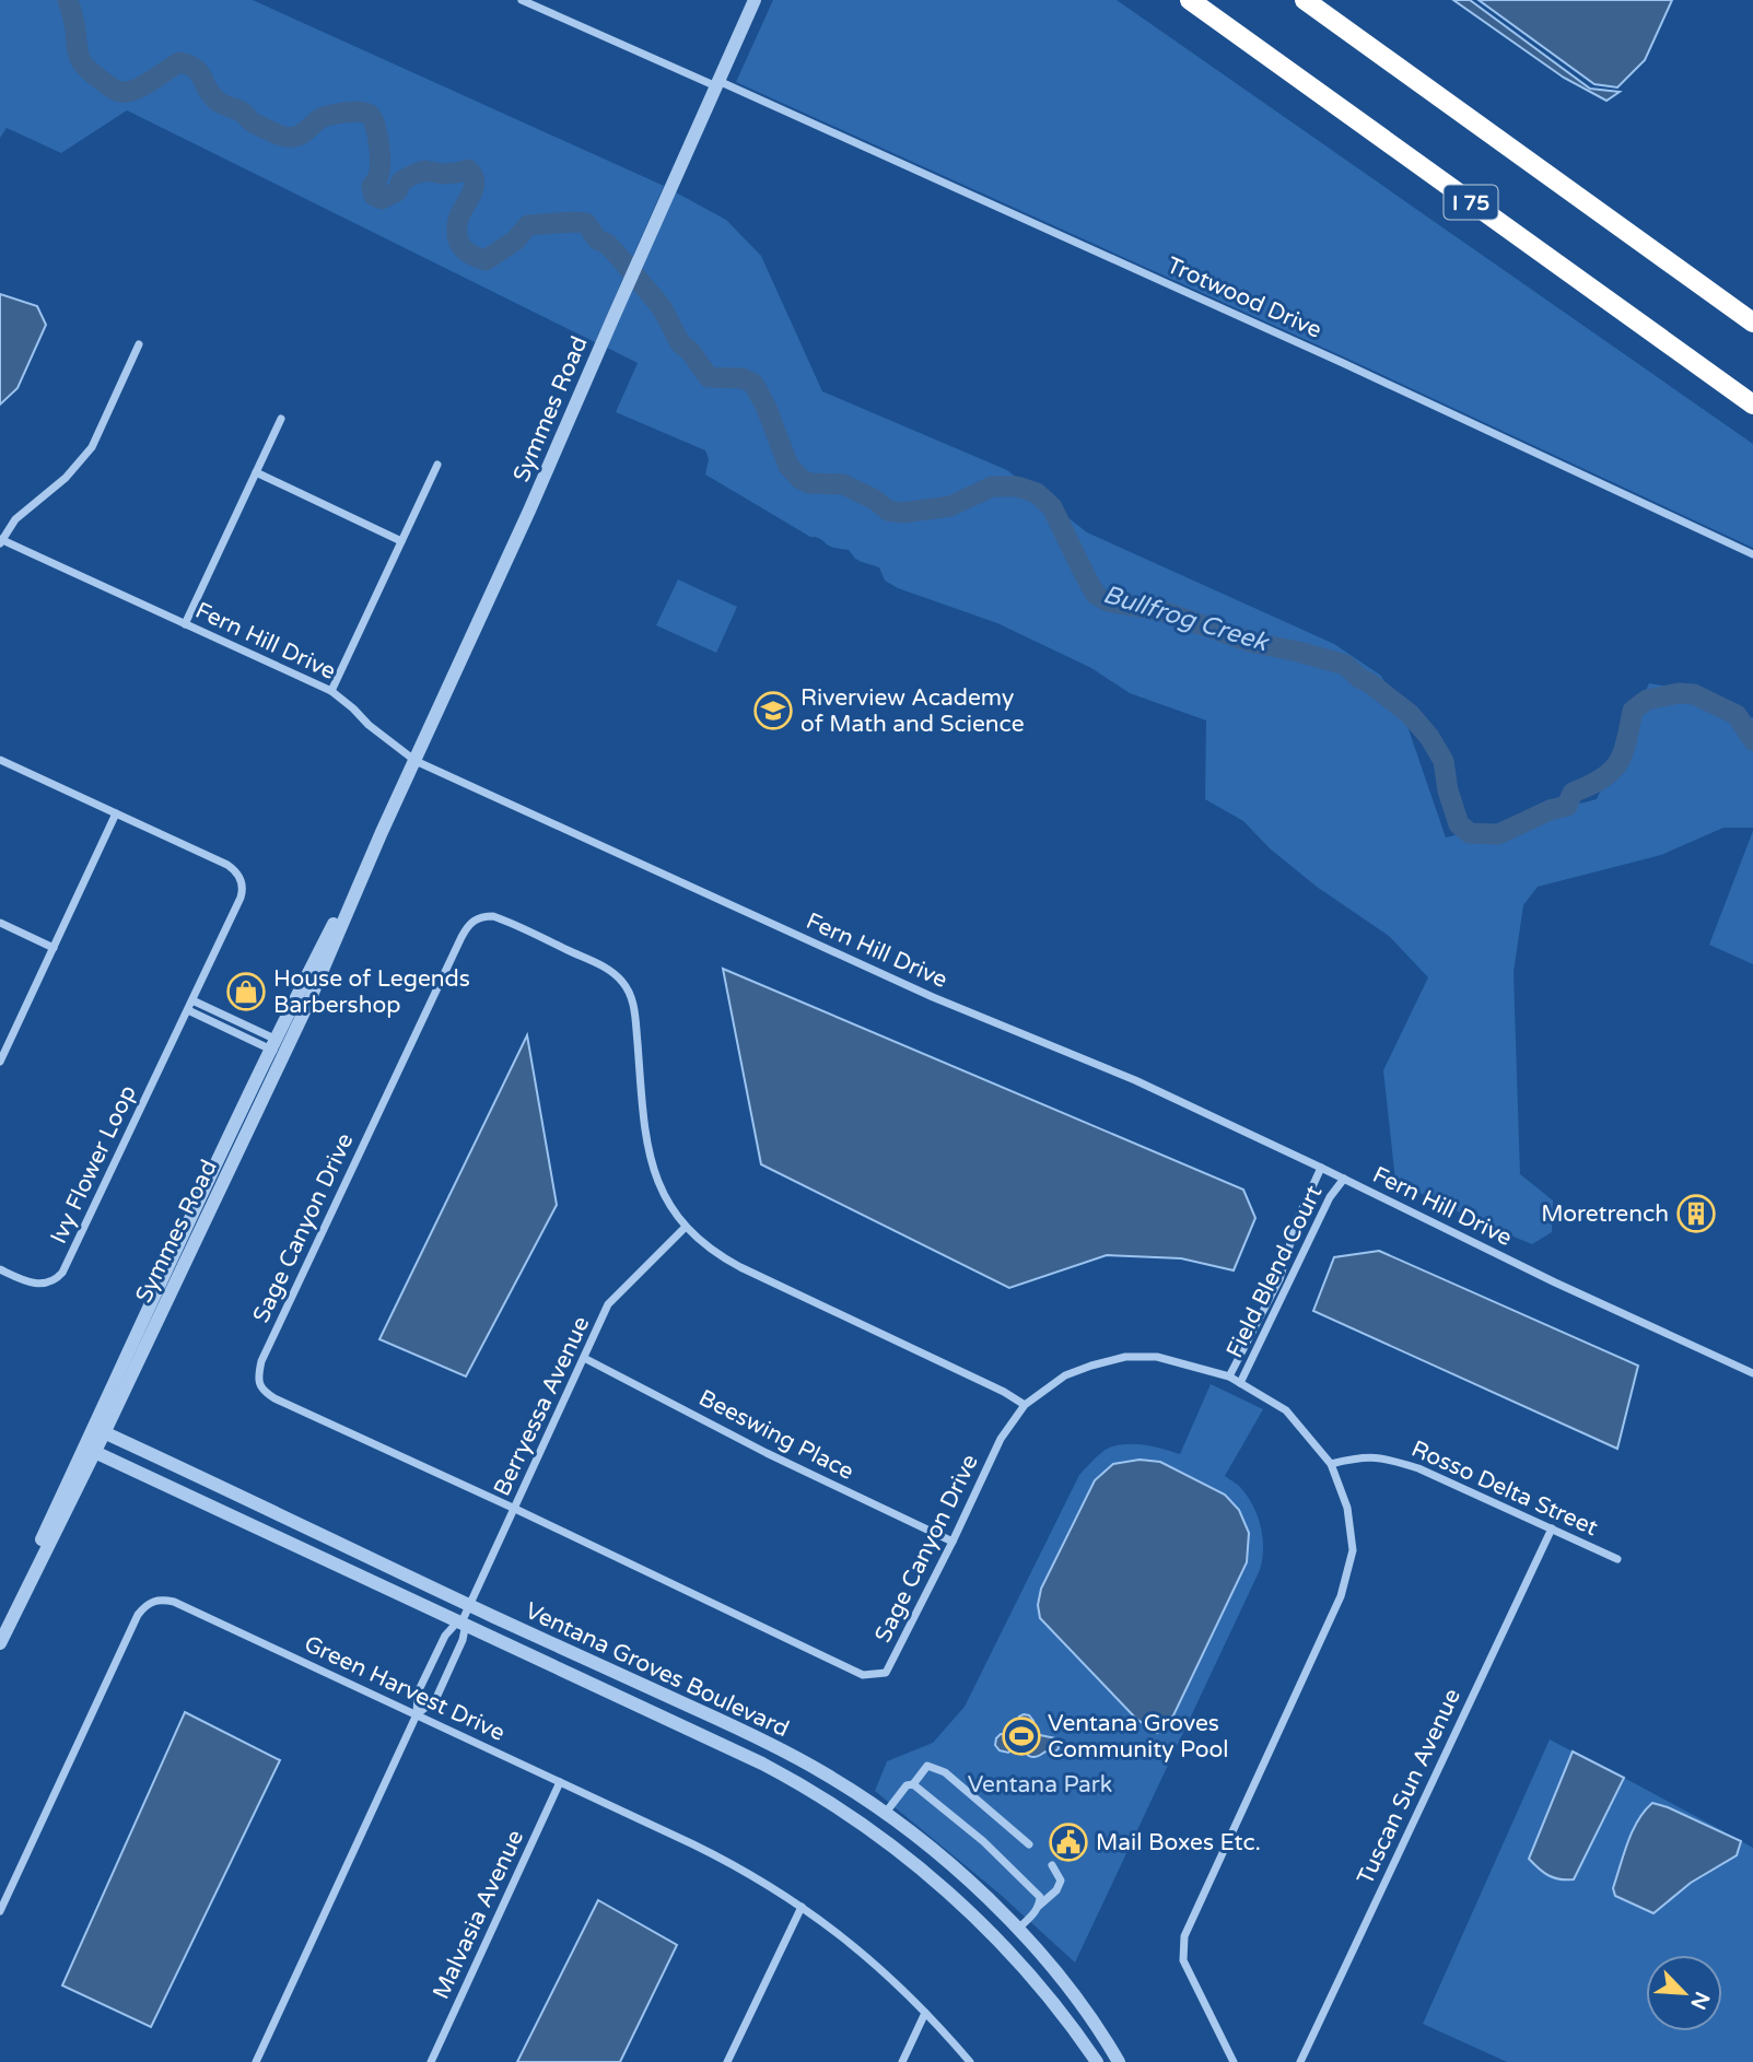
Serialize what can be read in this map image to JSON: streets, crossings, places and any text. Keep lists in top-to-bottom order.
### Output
{
  "streets": {
    "highway": ["I 75"],
    "street": [
      "Trotwood Drive",
      "Symmes Road",
      "Fern Hill Drive",
      "Ivy Flower Loop",
      "Sage Canyon Drive",
      "Field Blend Court",
      "Berryessa Avenue",
      "Beeswing Place",
      "Rosso Delta Street",
      "Ventana Groves Boulevard",
      "Green Harvest Drive",
      "Tuscan Sun Avenue",
      "Malvasia Avenue"
    ]
  },
  "crossings": [
    ["Trotwood Drive", "Symmes Road"],
    ["Symmes Road", "Fern Hill Drive"],
    ["Symmes Road", "Ventana Groves Boulevard"],
    ["Fern Hill Drive", "Field Blend Court"],
    ["Sage Canyon Drive", "Field Blend Court"],
    ["Sage Canyon Drive", "Berryessa Avenue"],
    ["Sage Canyon Drive", "Beeswing Place"],
    ["Sage Canyon Drive", "Rosso Delta Street"],
    ["Berryessa Avenue", "Beeswing Place"],
    ["Berryessa Avenue", "Ventana Groves Boulevard"],
    ["Berryessa Avenue", "Green Harvest Drive"],
    ["Rosso Delta Street", "Tuscan Sun Avenue"],
    ["Green Harvest Drive", "Malvasia Avenue"]
  ],
  "water": ["Bullfrog Creek"],
  "parks": ["Ventana Park"],
  "places": {
    "school or university": ["Riverview Academy of Math and Science"],
    "shop": ["House of Legends Barbershop"],
    "building": ["Moretrench"],
    "sports": ["Ventana Groves Community Pool"],
    "public building": ["Mail Boxes Etc."]
  },
  "north": "bottom right"
}
